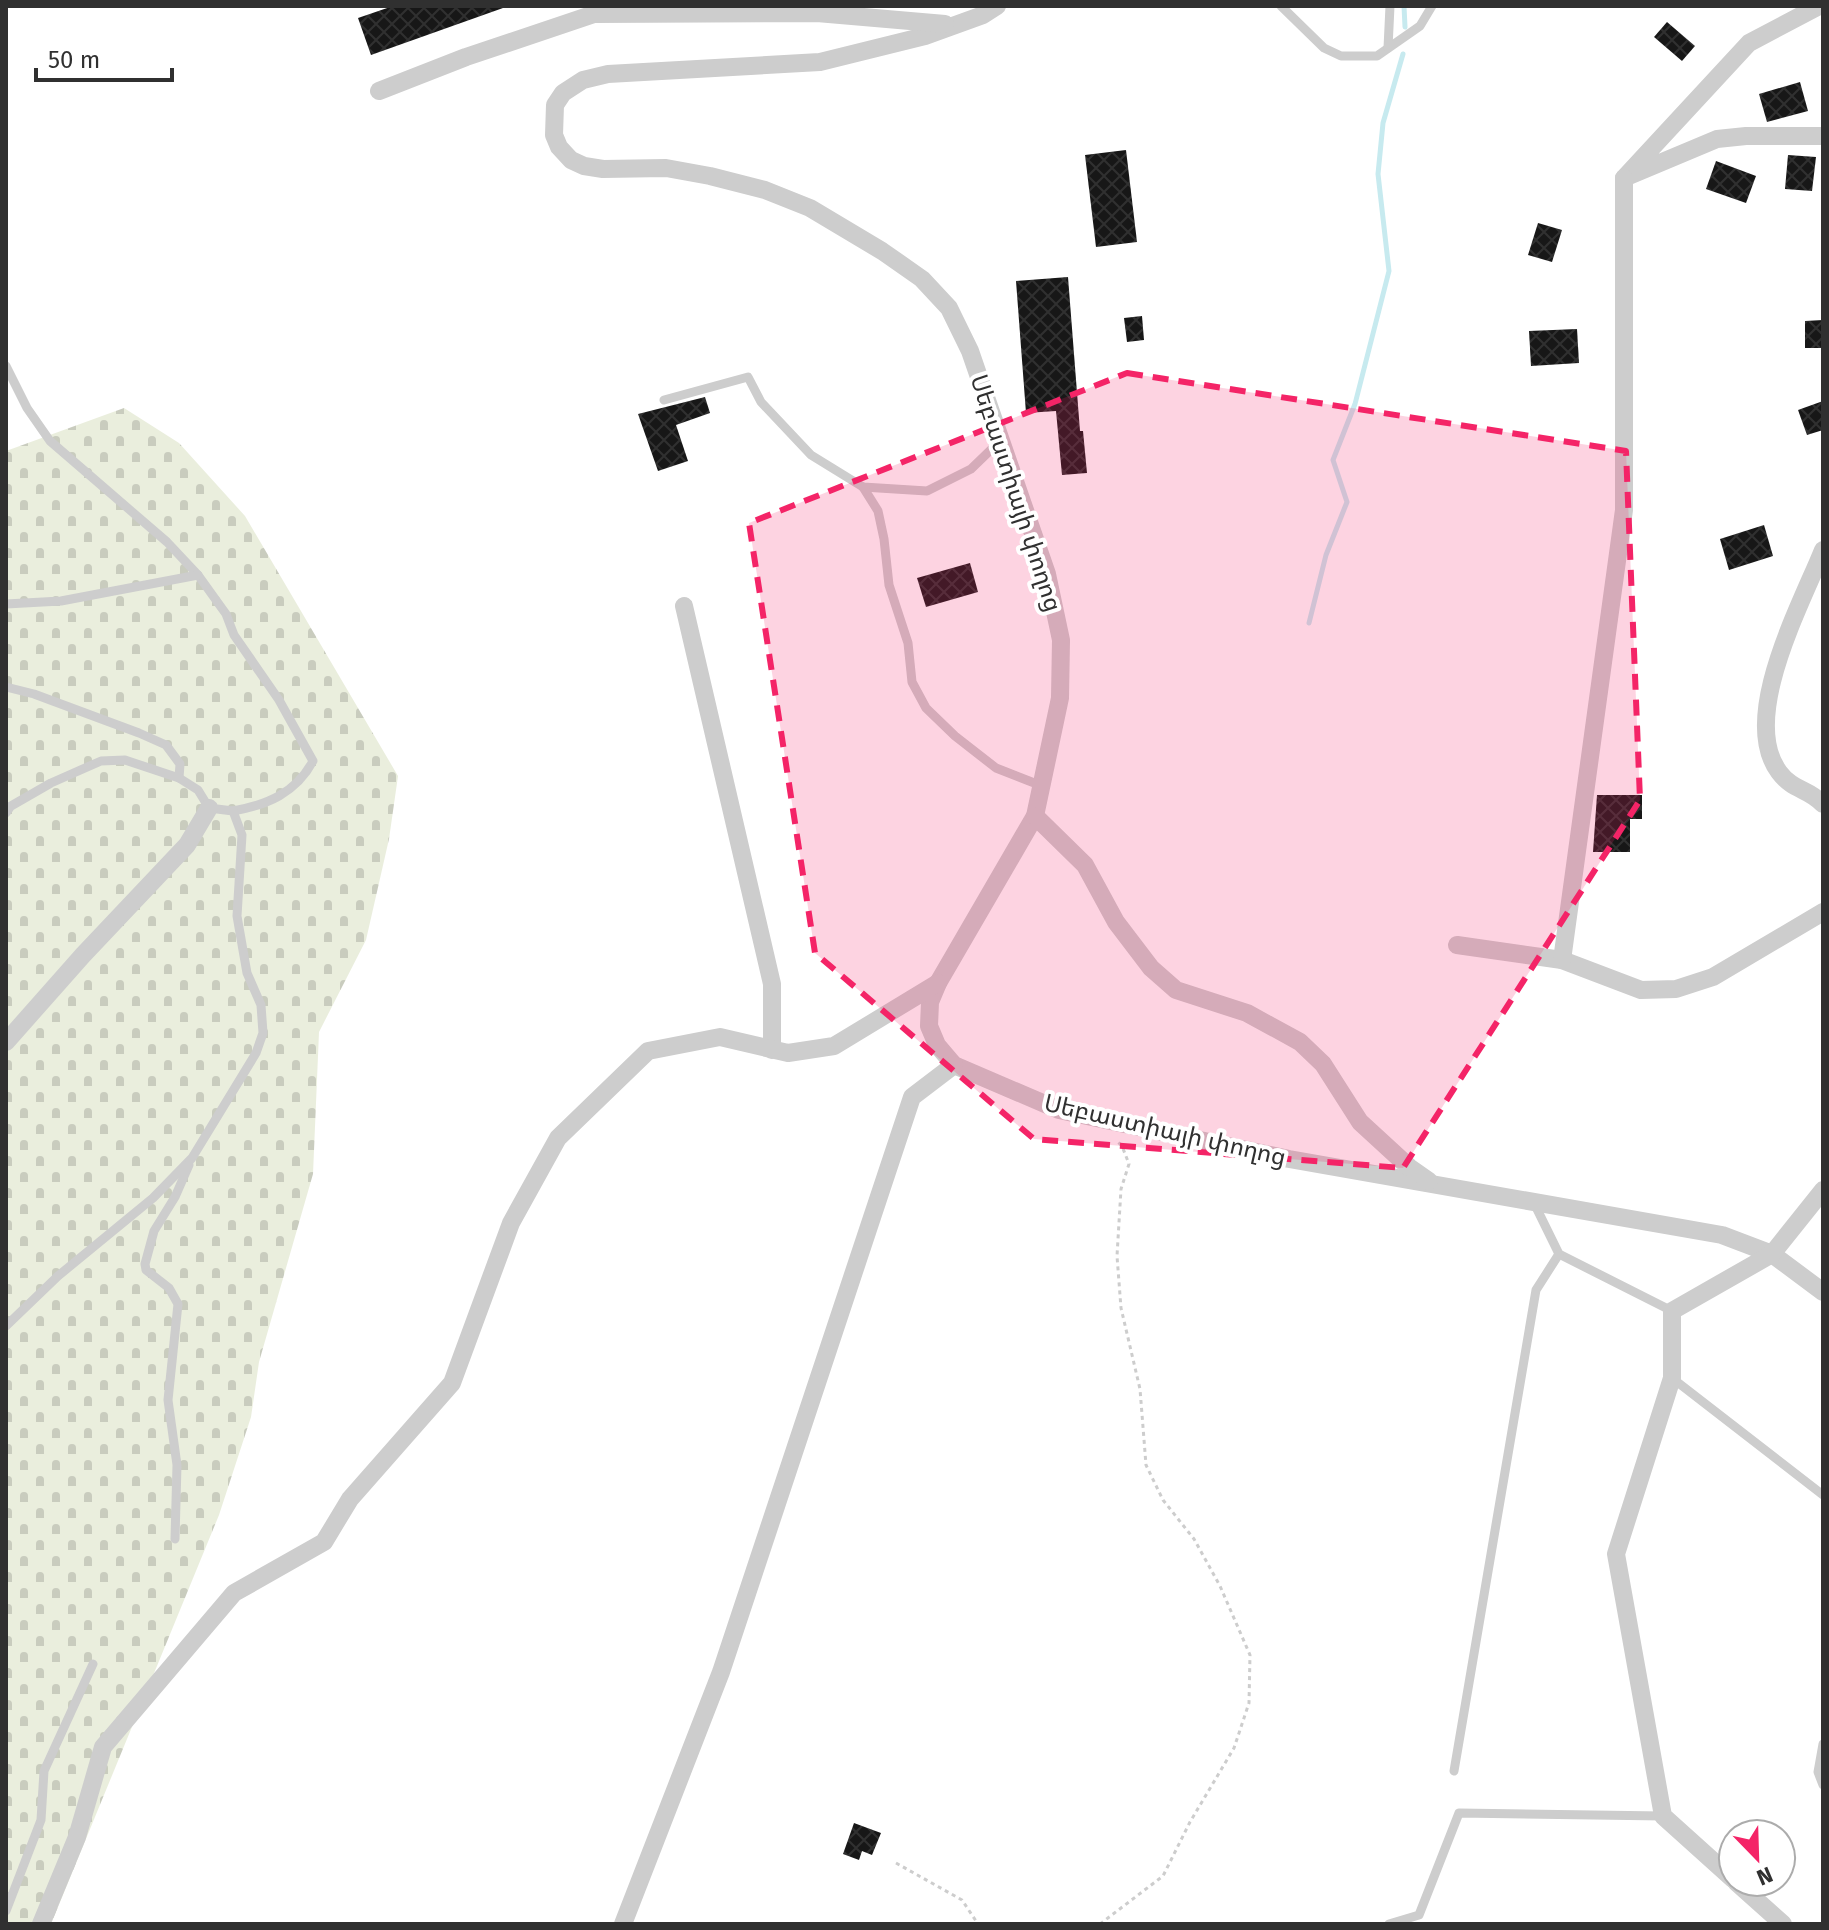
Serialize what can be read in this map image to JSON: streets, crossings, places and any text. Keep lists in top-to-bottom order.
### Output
{
  "streets": {
    "street": ["Սեբաստիայի փողոց"]
  },
  "scale_bar": "50 m",
  "north": "bottom right"
}
